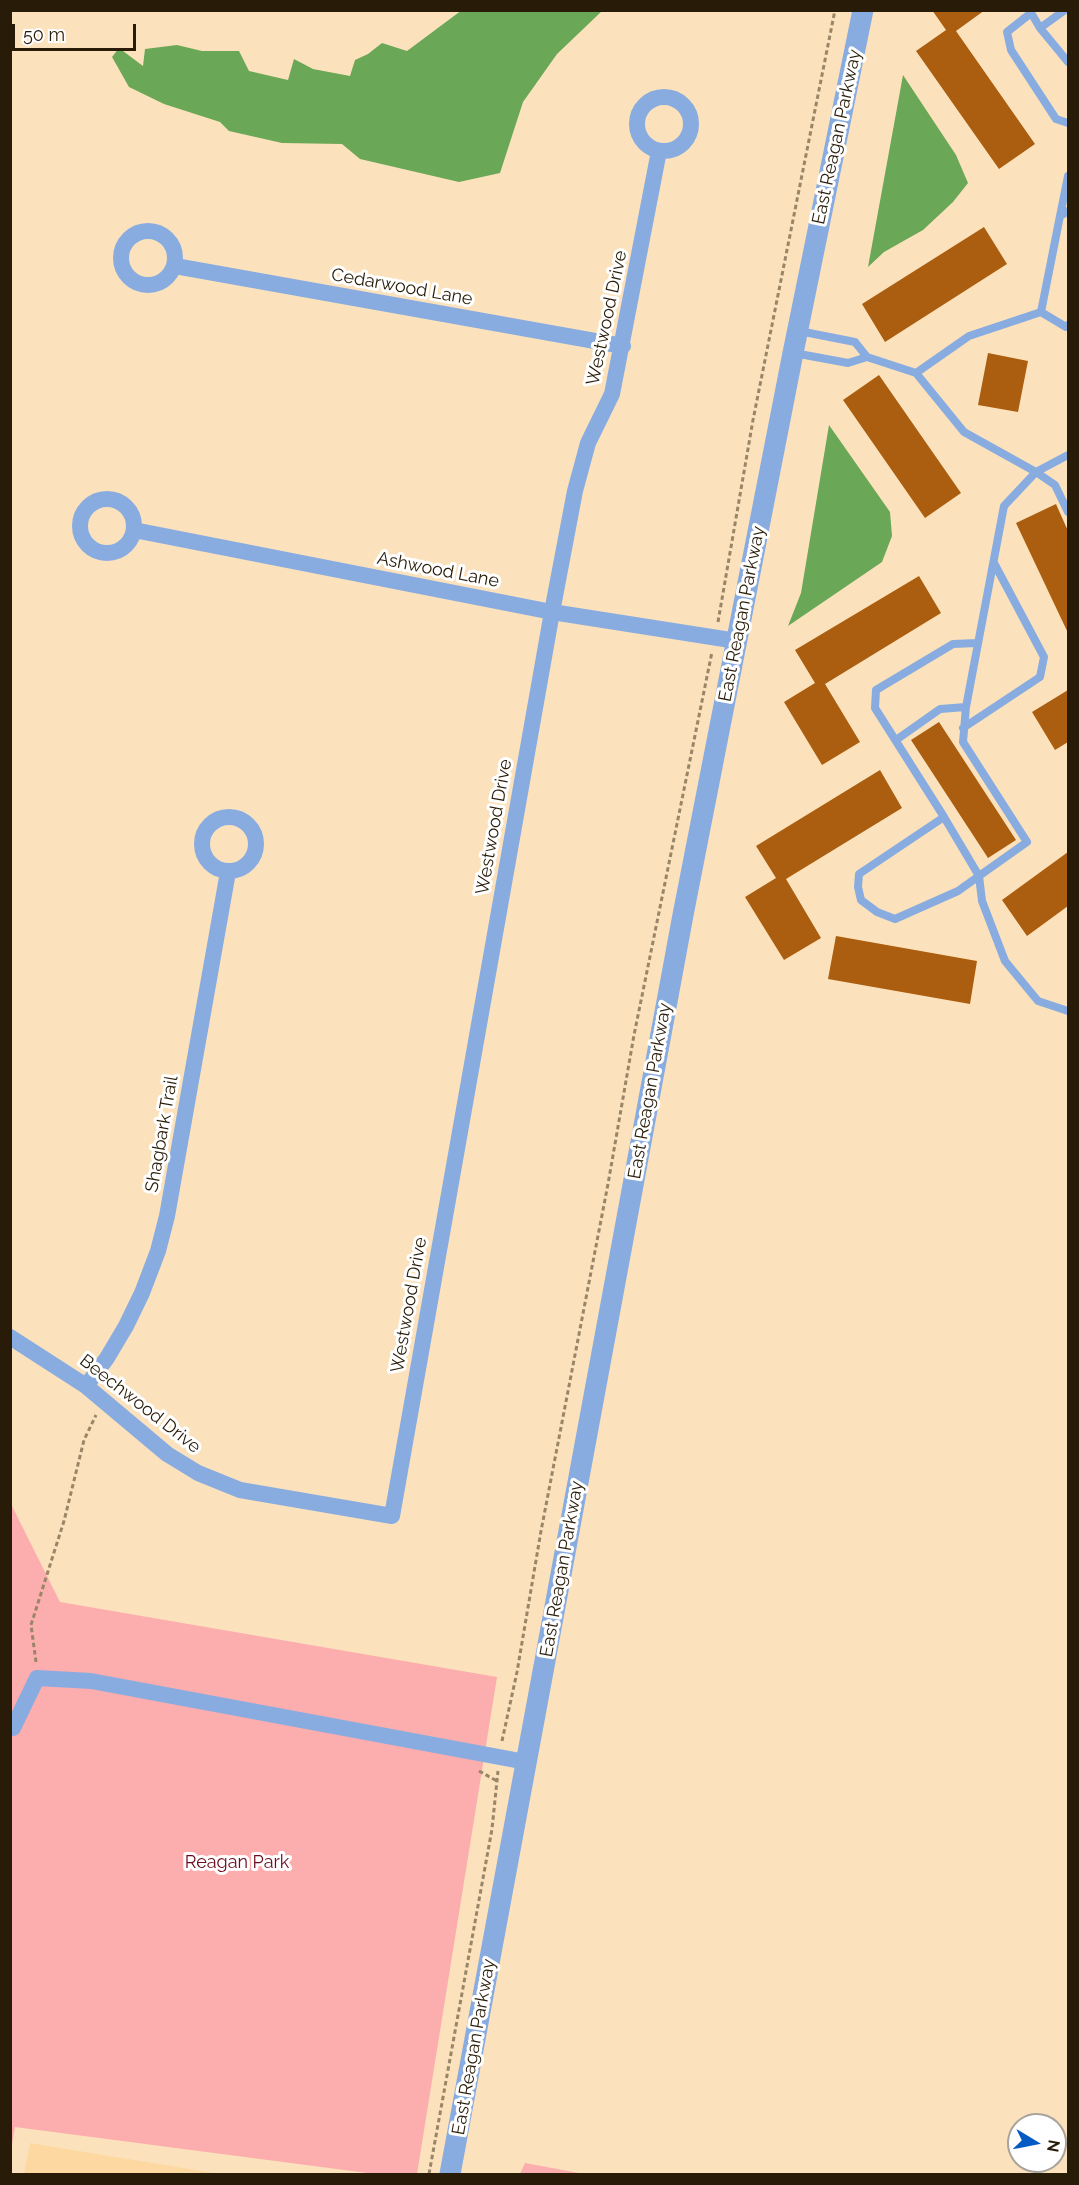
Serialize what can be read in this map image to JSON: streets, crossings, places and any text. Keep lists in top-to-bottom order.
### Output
{
  "streets": {
    "street": [
      "East Reagan Parkway",
      "Cedarwood Lane",
      "Westwood Drive",
      "Ashwood Lane",
      "Shagbark Trail",
      "Beechwood Drive"
    ]
  },
  "crossings": [
    ["East Reagan Parkway", "Ashwood Lane"],
    ["Cedarwood Lane", "Westwood Drive"],
    ["Westwood Drive", "Ashwood Lane"],
    ["Westwood Drive", "Beechwood Drive"],
    ["Shagbark Trail", "Beechwood Drive"]
  ],
  "parks": ["Reagan Park"],
  "scale_bar": "50 m",
  "north": "right"
}
